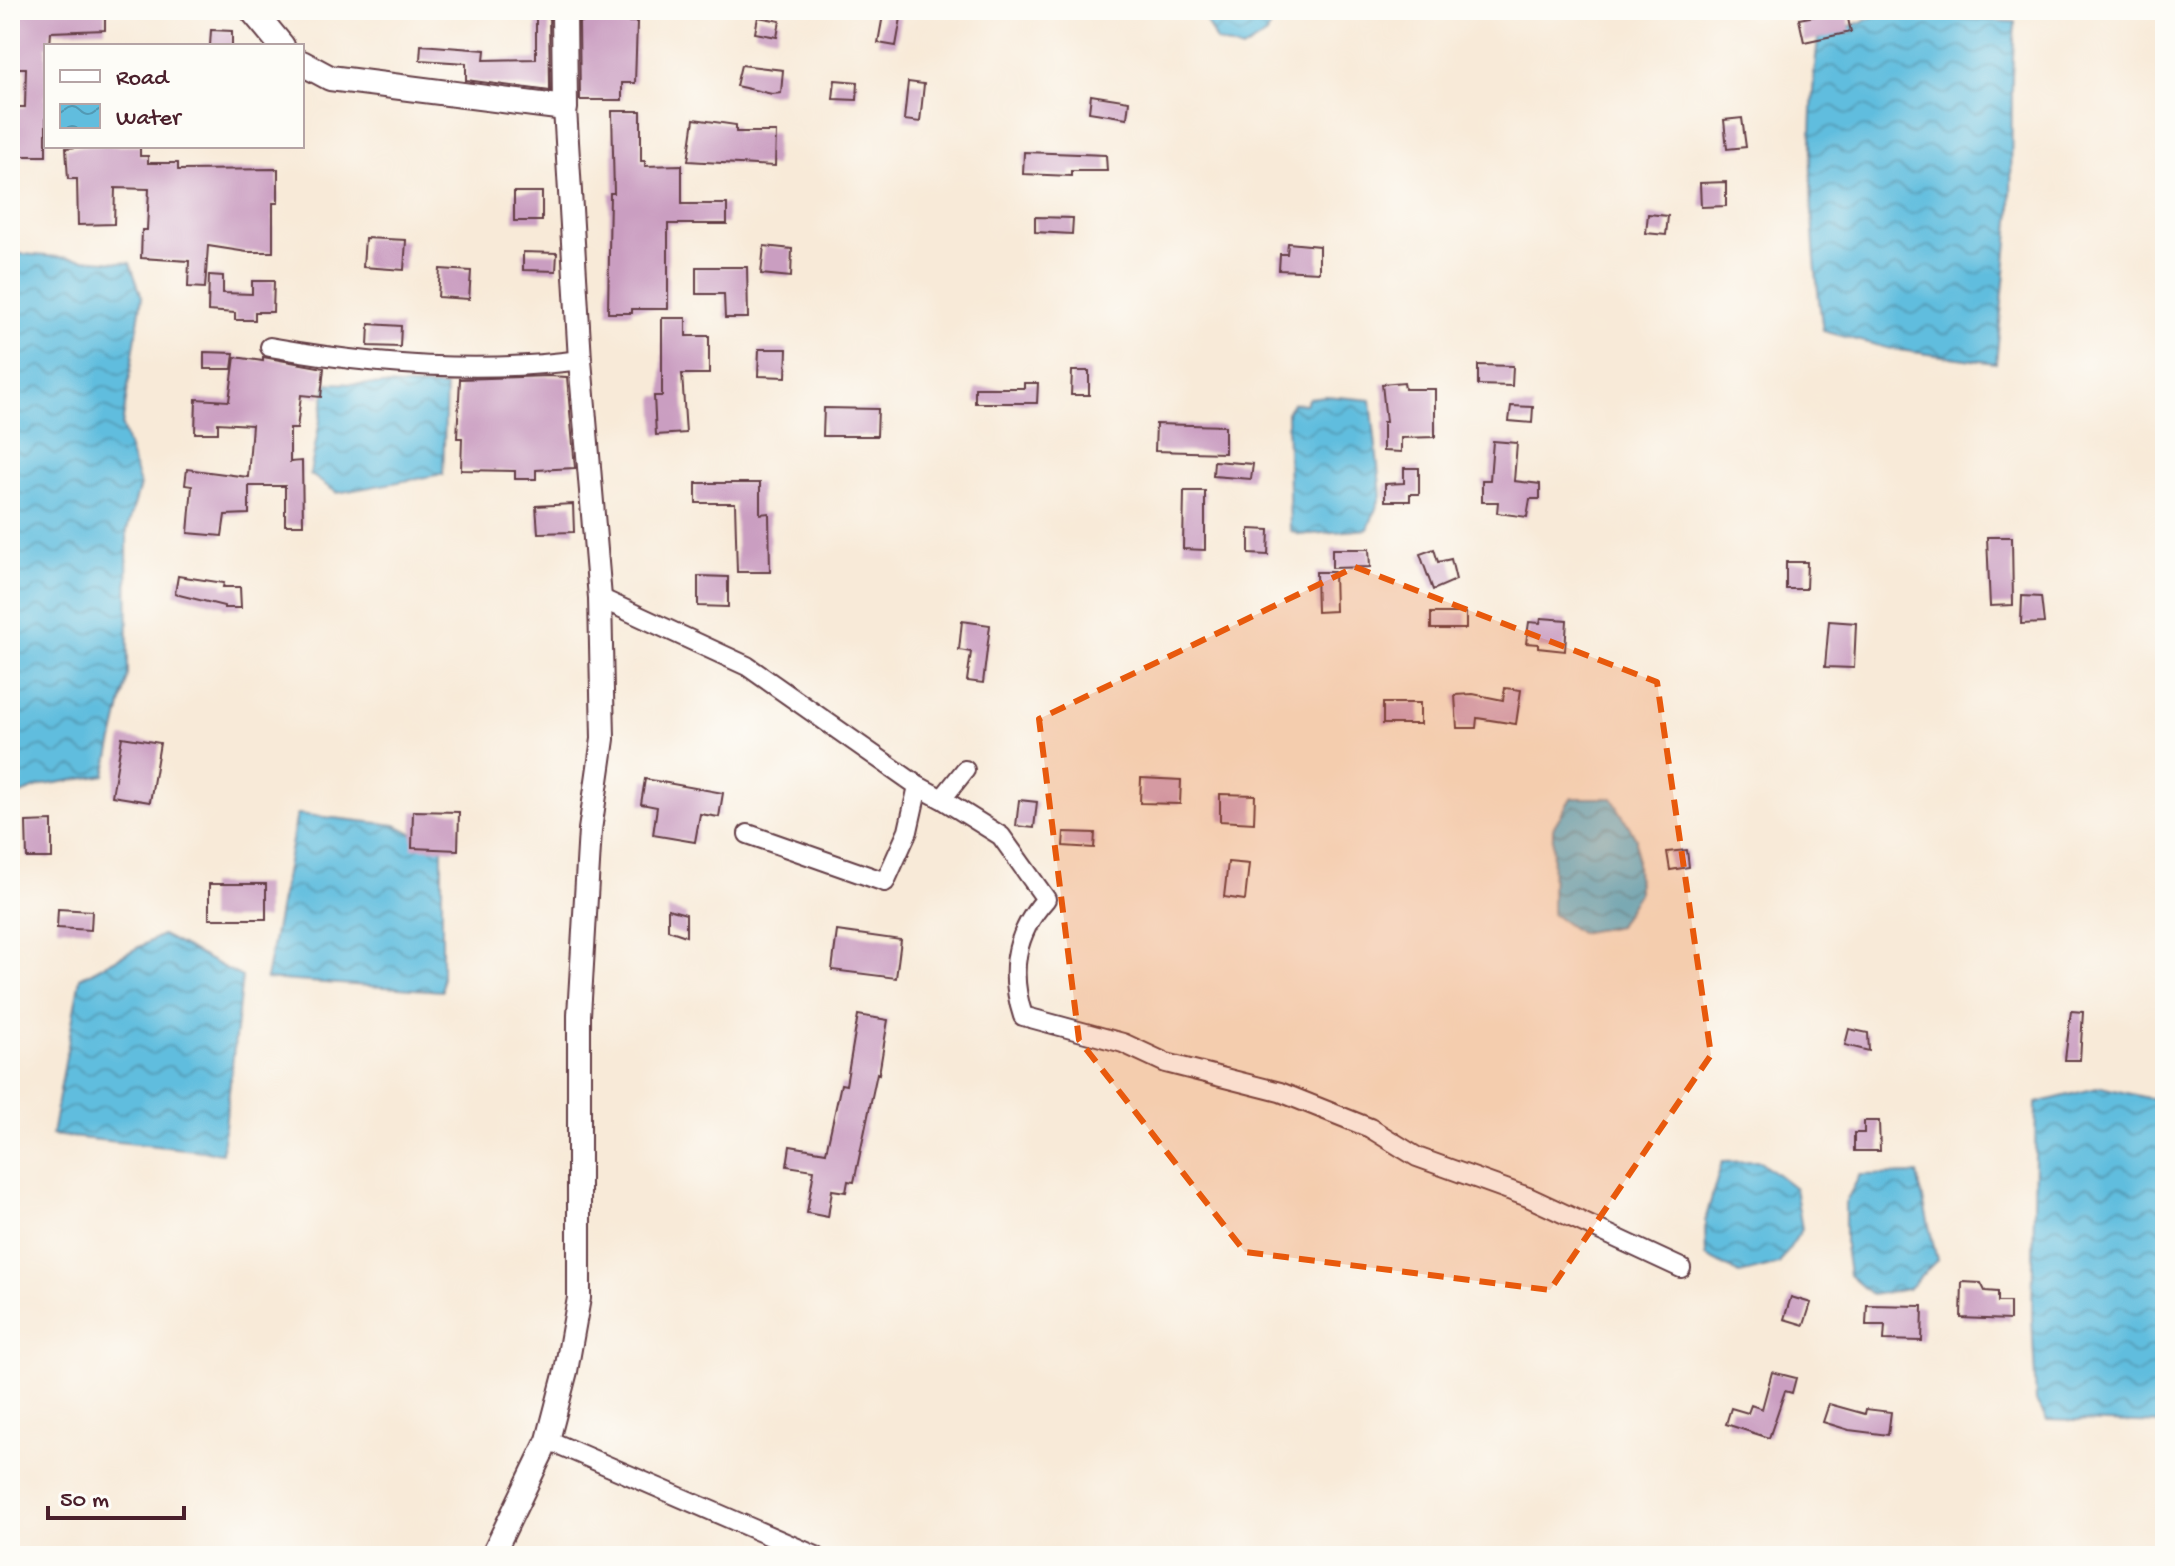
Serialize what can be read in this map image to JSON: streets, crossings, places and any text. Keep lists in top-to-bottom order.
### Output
{
  "legend": ["Road", "Water"],
  "scale_bar": "50 m"
}
